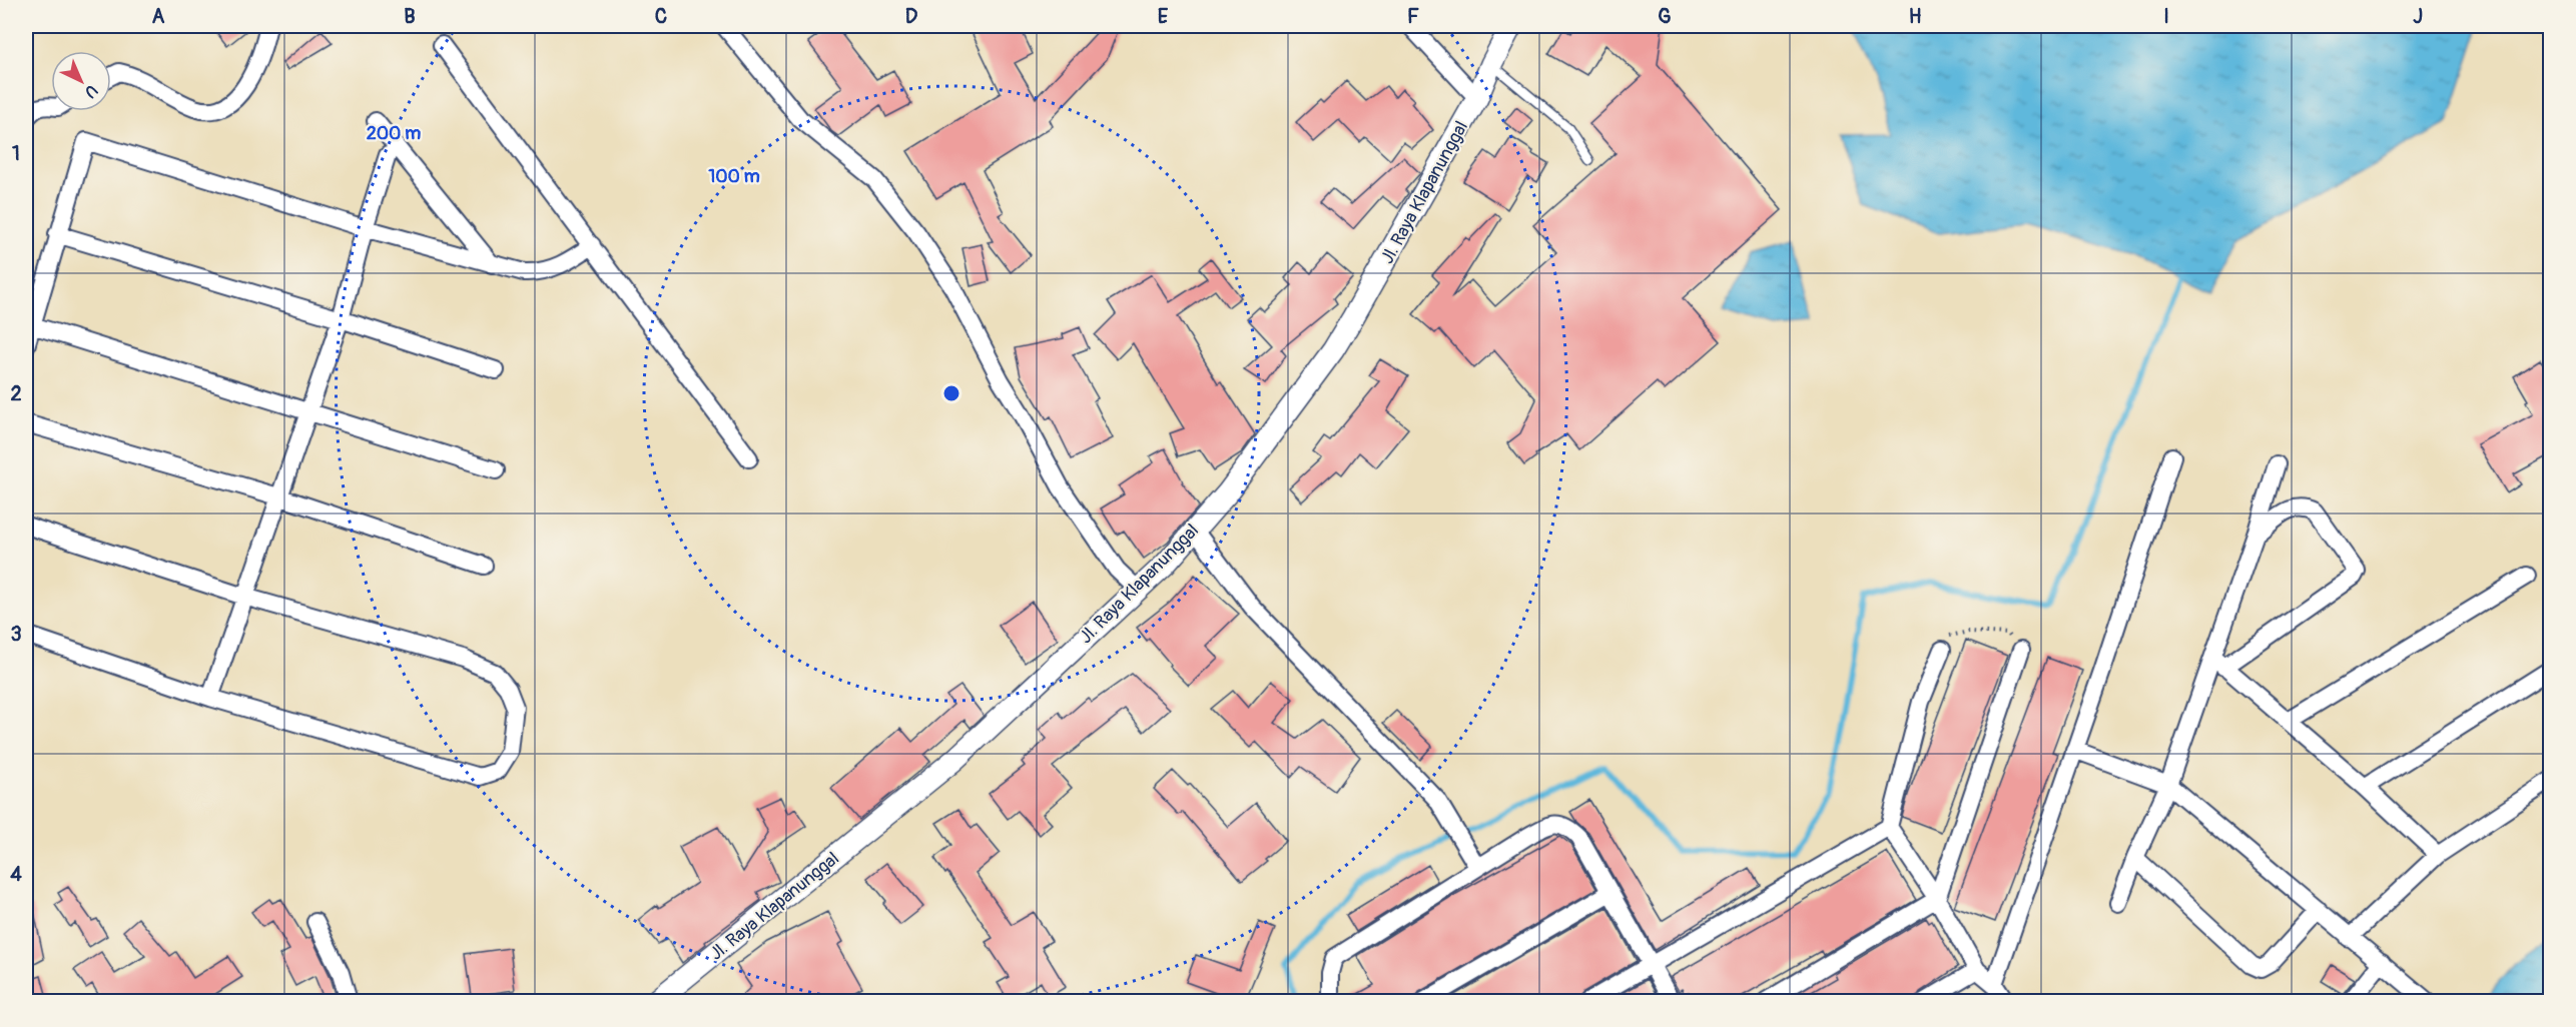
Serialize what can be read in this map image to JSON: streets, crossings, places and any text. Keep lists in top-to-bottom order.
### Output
{
  "streets": {
    "street": ["Jl. Raya Klapanunggal"]
  },
  "north": "bottom right",
  "grid": {
    "columns": [
      "A",
      "B",
      "C",
      "D",
      "E",
      "F",
      "G",
      "H",
      "I",
      "J"
    ],
    "rows": [
      "1",
      "2",
      "3",
      "4"
    ]
  },
  "rings": ["200 m", "100 m"]
}
